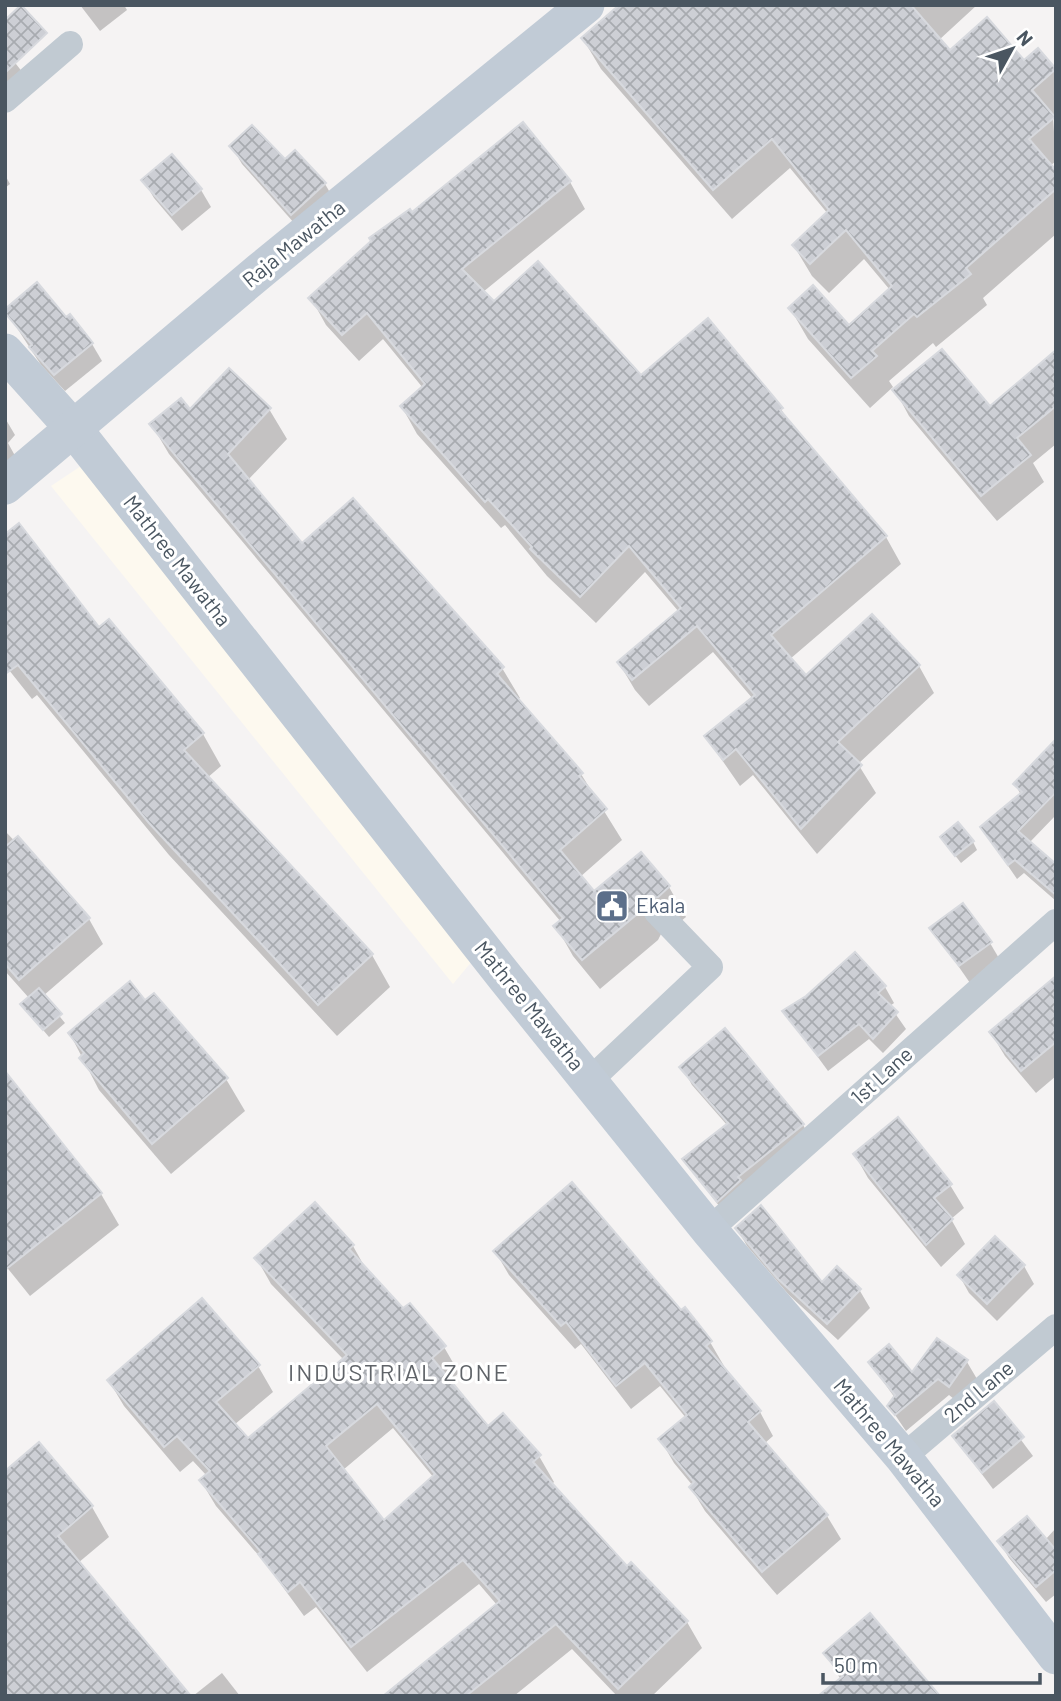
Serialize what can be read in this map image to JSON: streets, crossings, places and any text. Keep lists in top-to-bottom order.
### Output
{
  "streets": {
    "street": [
      "Raja Mawatha",
      "Mathree Mawatha",
      "1st Lane",
      "2nd Lane"
    ]
  },
  "crossings": [
    ["Raja Mawatha", "Mathree Mawatha"],
    ["Mathree Mawatha", "1st Lane"],
    ["Mathree Mawatha", "2nd Lane"]
  ],
  "districts": ["INDUSTRIAL ZONE"],
  "places": {
    "public building": ["Ekala"]
  },
  "scale_bar": "50 m",
  "north": "top right"
}
